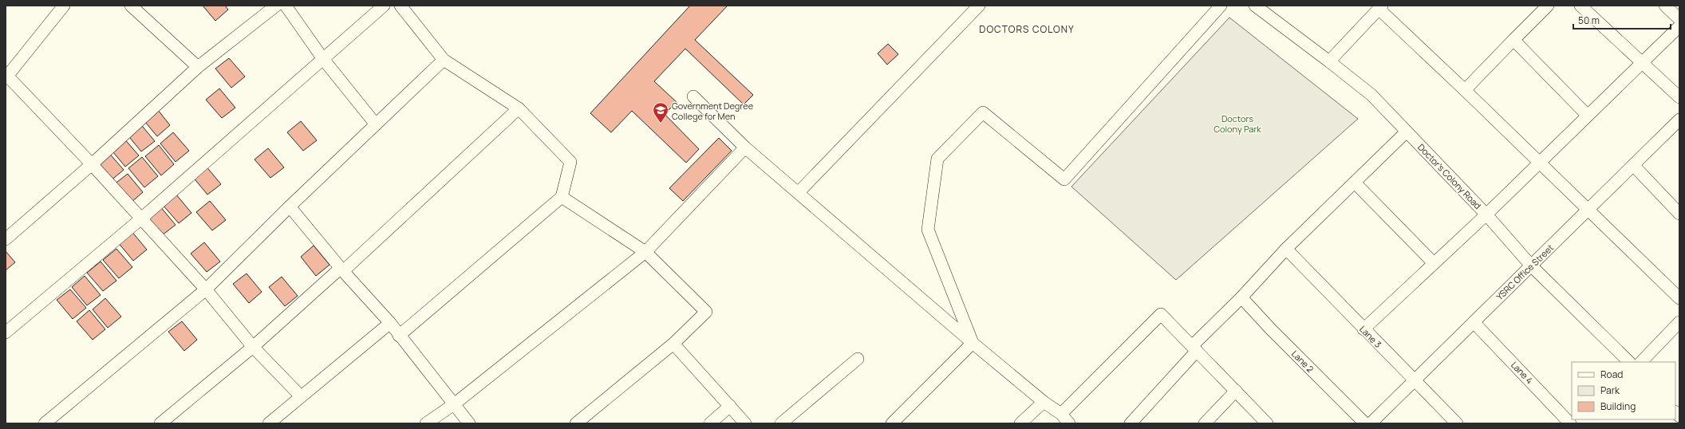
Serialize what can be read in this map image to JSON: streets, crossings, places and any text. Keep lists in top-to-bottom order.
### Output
{
  "streets": {
    "street": [
      "Doctor's Colony Road",
      "YSRC Office Street",
      "Lane 3",
      "Lane 2",
      "Lane 4"
    ]
  },
  "crossings": [
    ["Doctor's Colony Road", "YSRC Office Street"],
    ["YSRC Office Street", "Lane 3"],
    ["YSRC Office Street", "Lane 4"]
  ],
  "districts": ["DOCTORS COLONY"],
  "parks": ["Doctors Colony Park"],
  "places": {
    "school or university": ["Government Degree College for Men"]
  },
  "legend": ["Road", "Park", "Building"],
  "scale_bar": "50 m"
}
